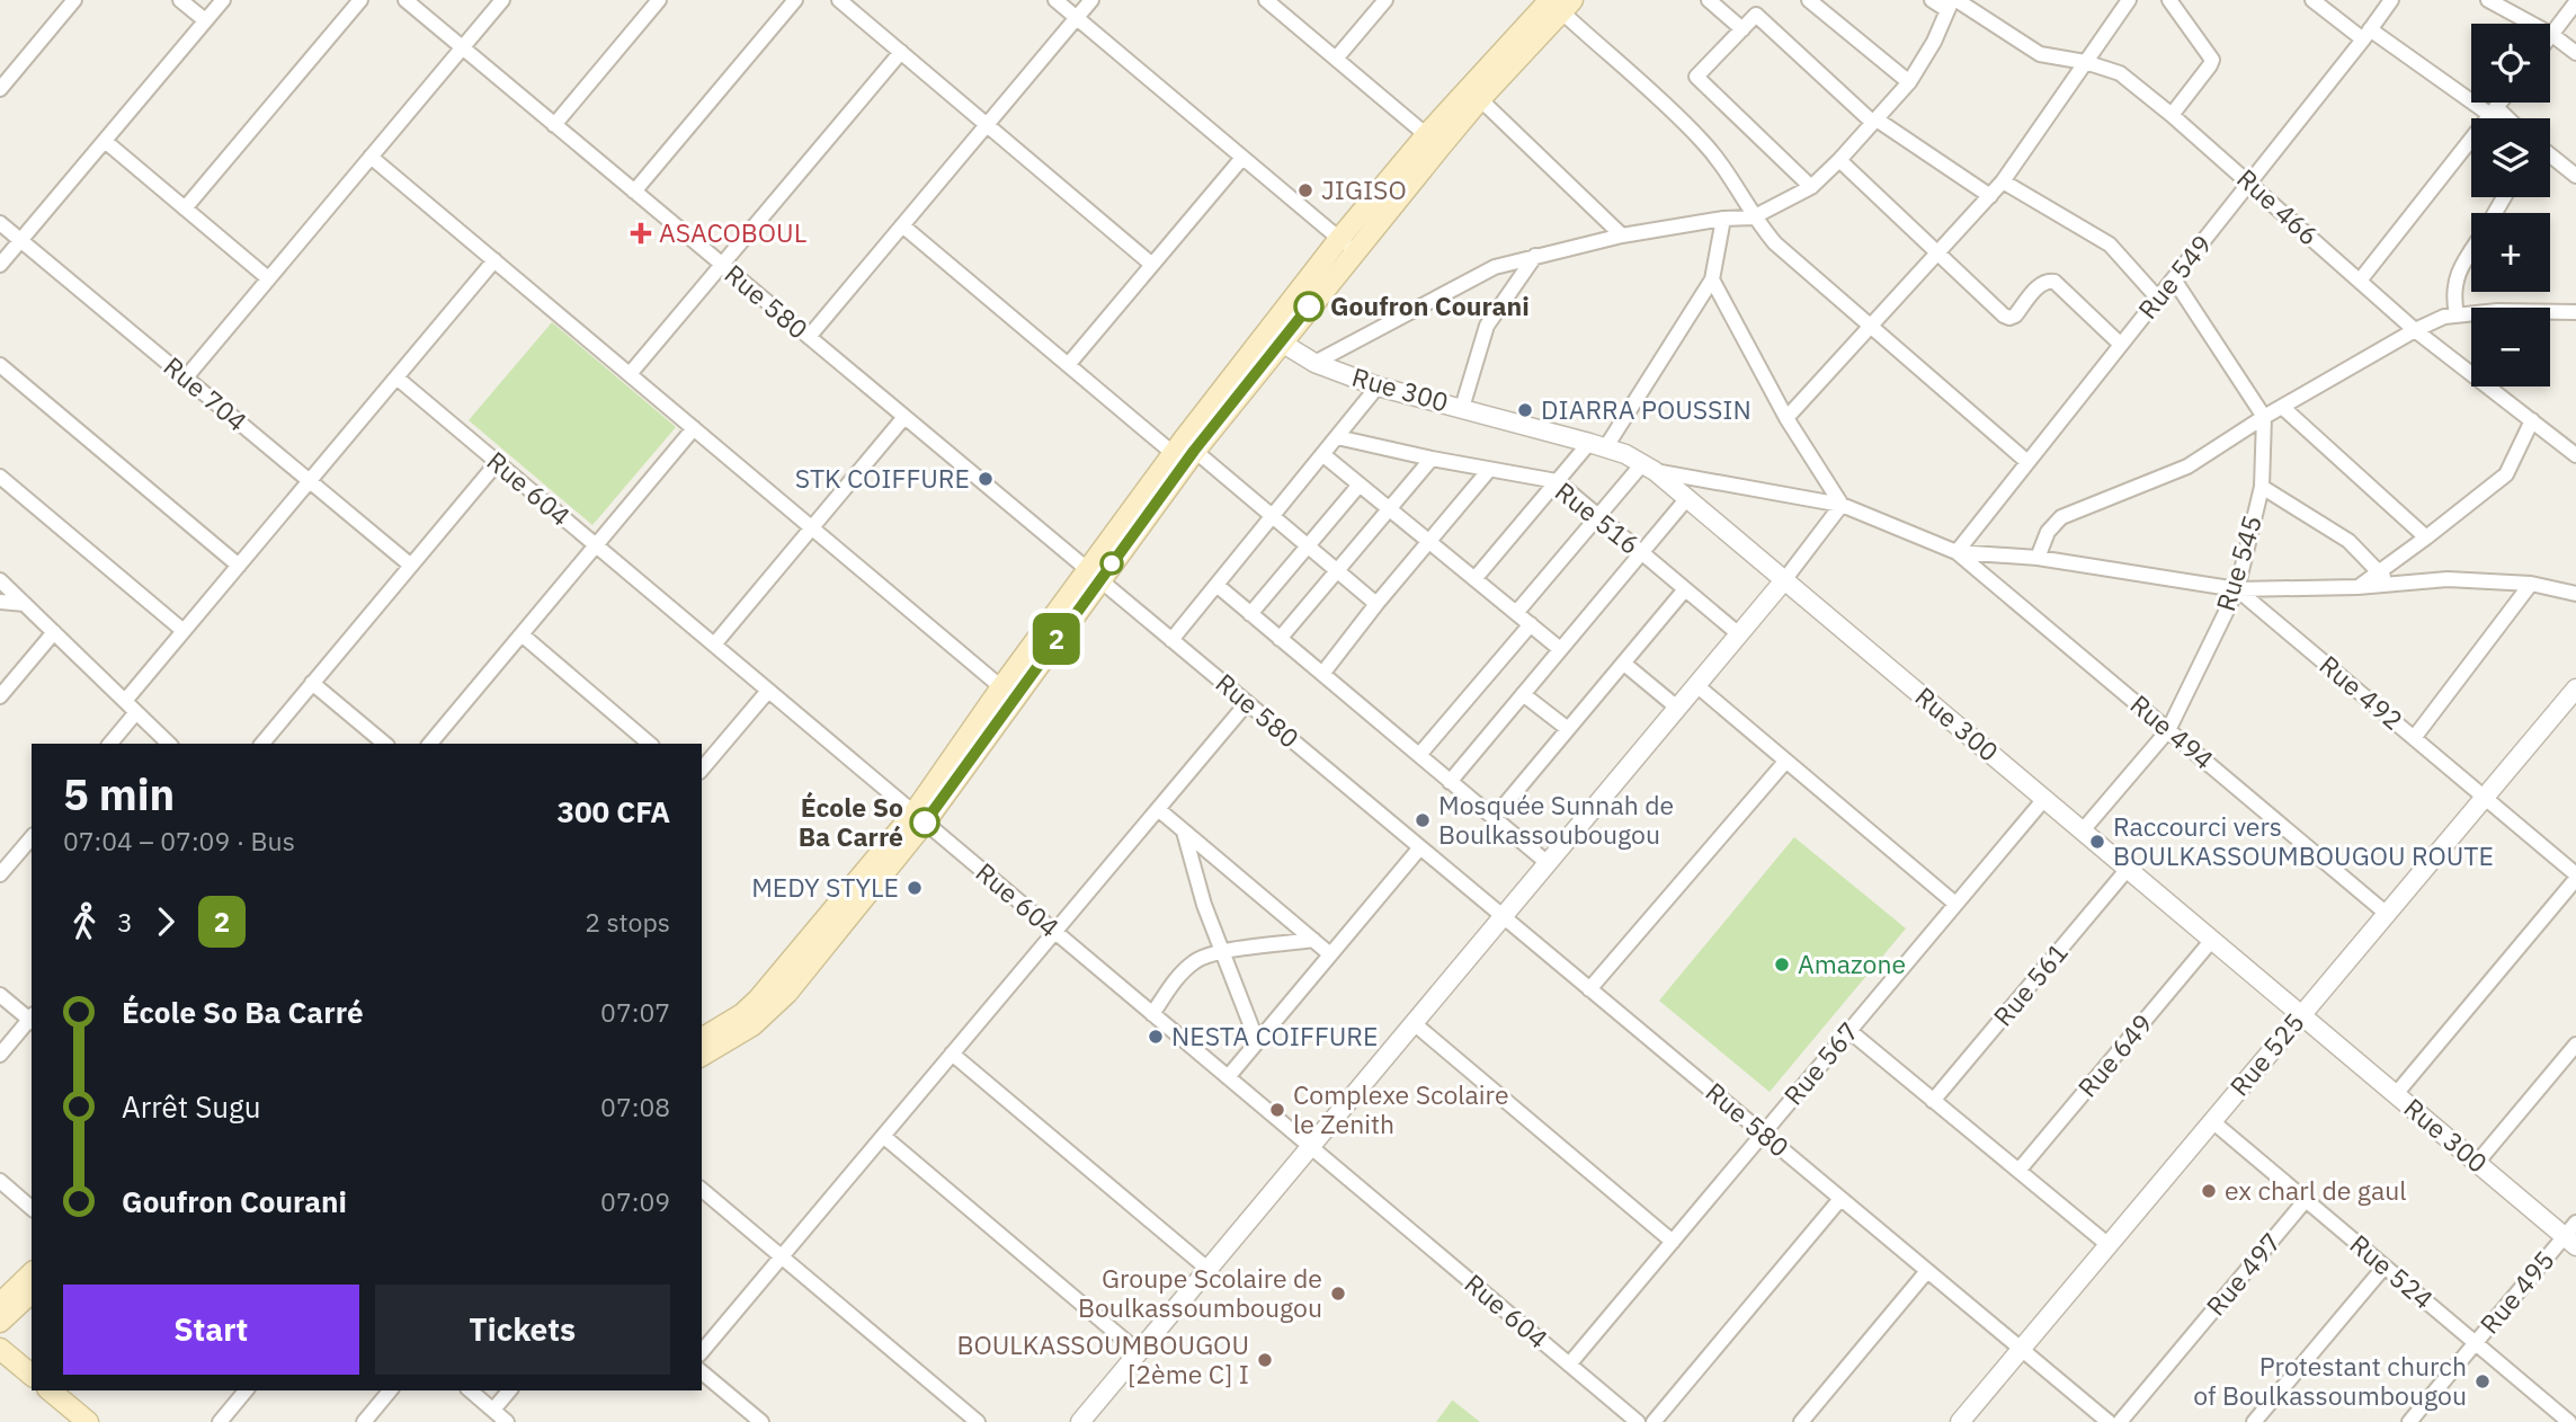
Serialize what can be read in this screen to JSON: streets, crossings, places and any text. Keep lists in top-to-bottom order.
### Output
{
  "streets": {
    "street": [
      "Rue 466",
      "Rue 549",
      "Rue 580",
      "Rue 300",
      "Rue 704",
      "Rue 604",
      "Rue 516",
      "Rue 545",
      "Rue 492",
      "Rue 494",
      "Rue 561",
      "Rue 525",
      "Rue 649",
      "Rue 567",
      "Rue 524",
      "Rue 497",
      "Rue 495"
    ]
  },
  "crossings": [
    ["Rue 466", "Rue 549"],
    ["Rue 549", "Rue 494"],
    ["Rue 580", "Rue 525"],
    ["Rue 580", "Rue 567"],
    ["Rue 300", "Rue 545"],
    ["Rue 300", "Rue 561"],
    ["Rue 300", "Rue 525"],
    ["Rue 300", "Rue 649"],
    ["Rue 300", "Rue 567"],
    ["Rue 300", "Rue 495"],
    ["Rue 604", "Rue 567"],
    ["Rue 545", "Rue 492"],
    ["Rue 545", "Rue 494"],
    ["Rue 492", "Rue 525"],
    ["Rue 494", "Rue 525"],
    ["Rue 525", "Rue 524"],
    ["Rue 524", "Rue 497"],
    ["Rue 524", "Rue 495"]
  ],
  "places": {
    "other": [
      "JIGISO",
      "Goufron Courani",
      "DIARRA POUSSIN",
      "STK COIFFURE",
      "Mosquée Sunnah de Boulkassoubougou",
      "École So Ba Carré",
      "Raccourci vers BOULKASSOUMBOUGOU ROUTE",
      "MEDY STYLE",
      "Amazone",
      "NESTA COIFFURE",
      "Complexe Scolaire le Zenith",
      "ex charl de gaul",
      "Groupe Scolaire de Boulkassoumbougou",
      "BOULKASSOUMBOUGOU [2ème C] I",
      "Protestant church of Boulkassoumbougou"
    ],
    "health": ["ASACOBOUL"]
  },
  "lines": ["bus line 2"],
  "page": {
    "on_map": "2",
    "map_buttons": ["+", "−"],
    "heading": ["5 min", "07:04 – 07:09 · Bus", "300 CFA"],
    "legs": ["3", "2", "2 stops"],
    "list": [
      {
        "name": "École So Ba Carré",
        "value": "07:07"
      },
      {
        "name": "Arrêt Sugu",
        "value": "07:08"
      },
      {
        "name": "Goufron Courani",
        "value": "07:09"
      }
    ],
    "buttons": ["Start", "Tickets"]
  }
}
